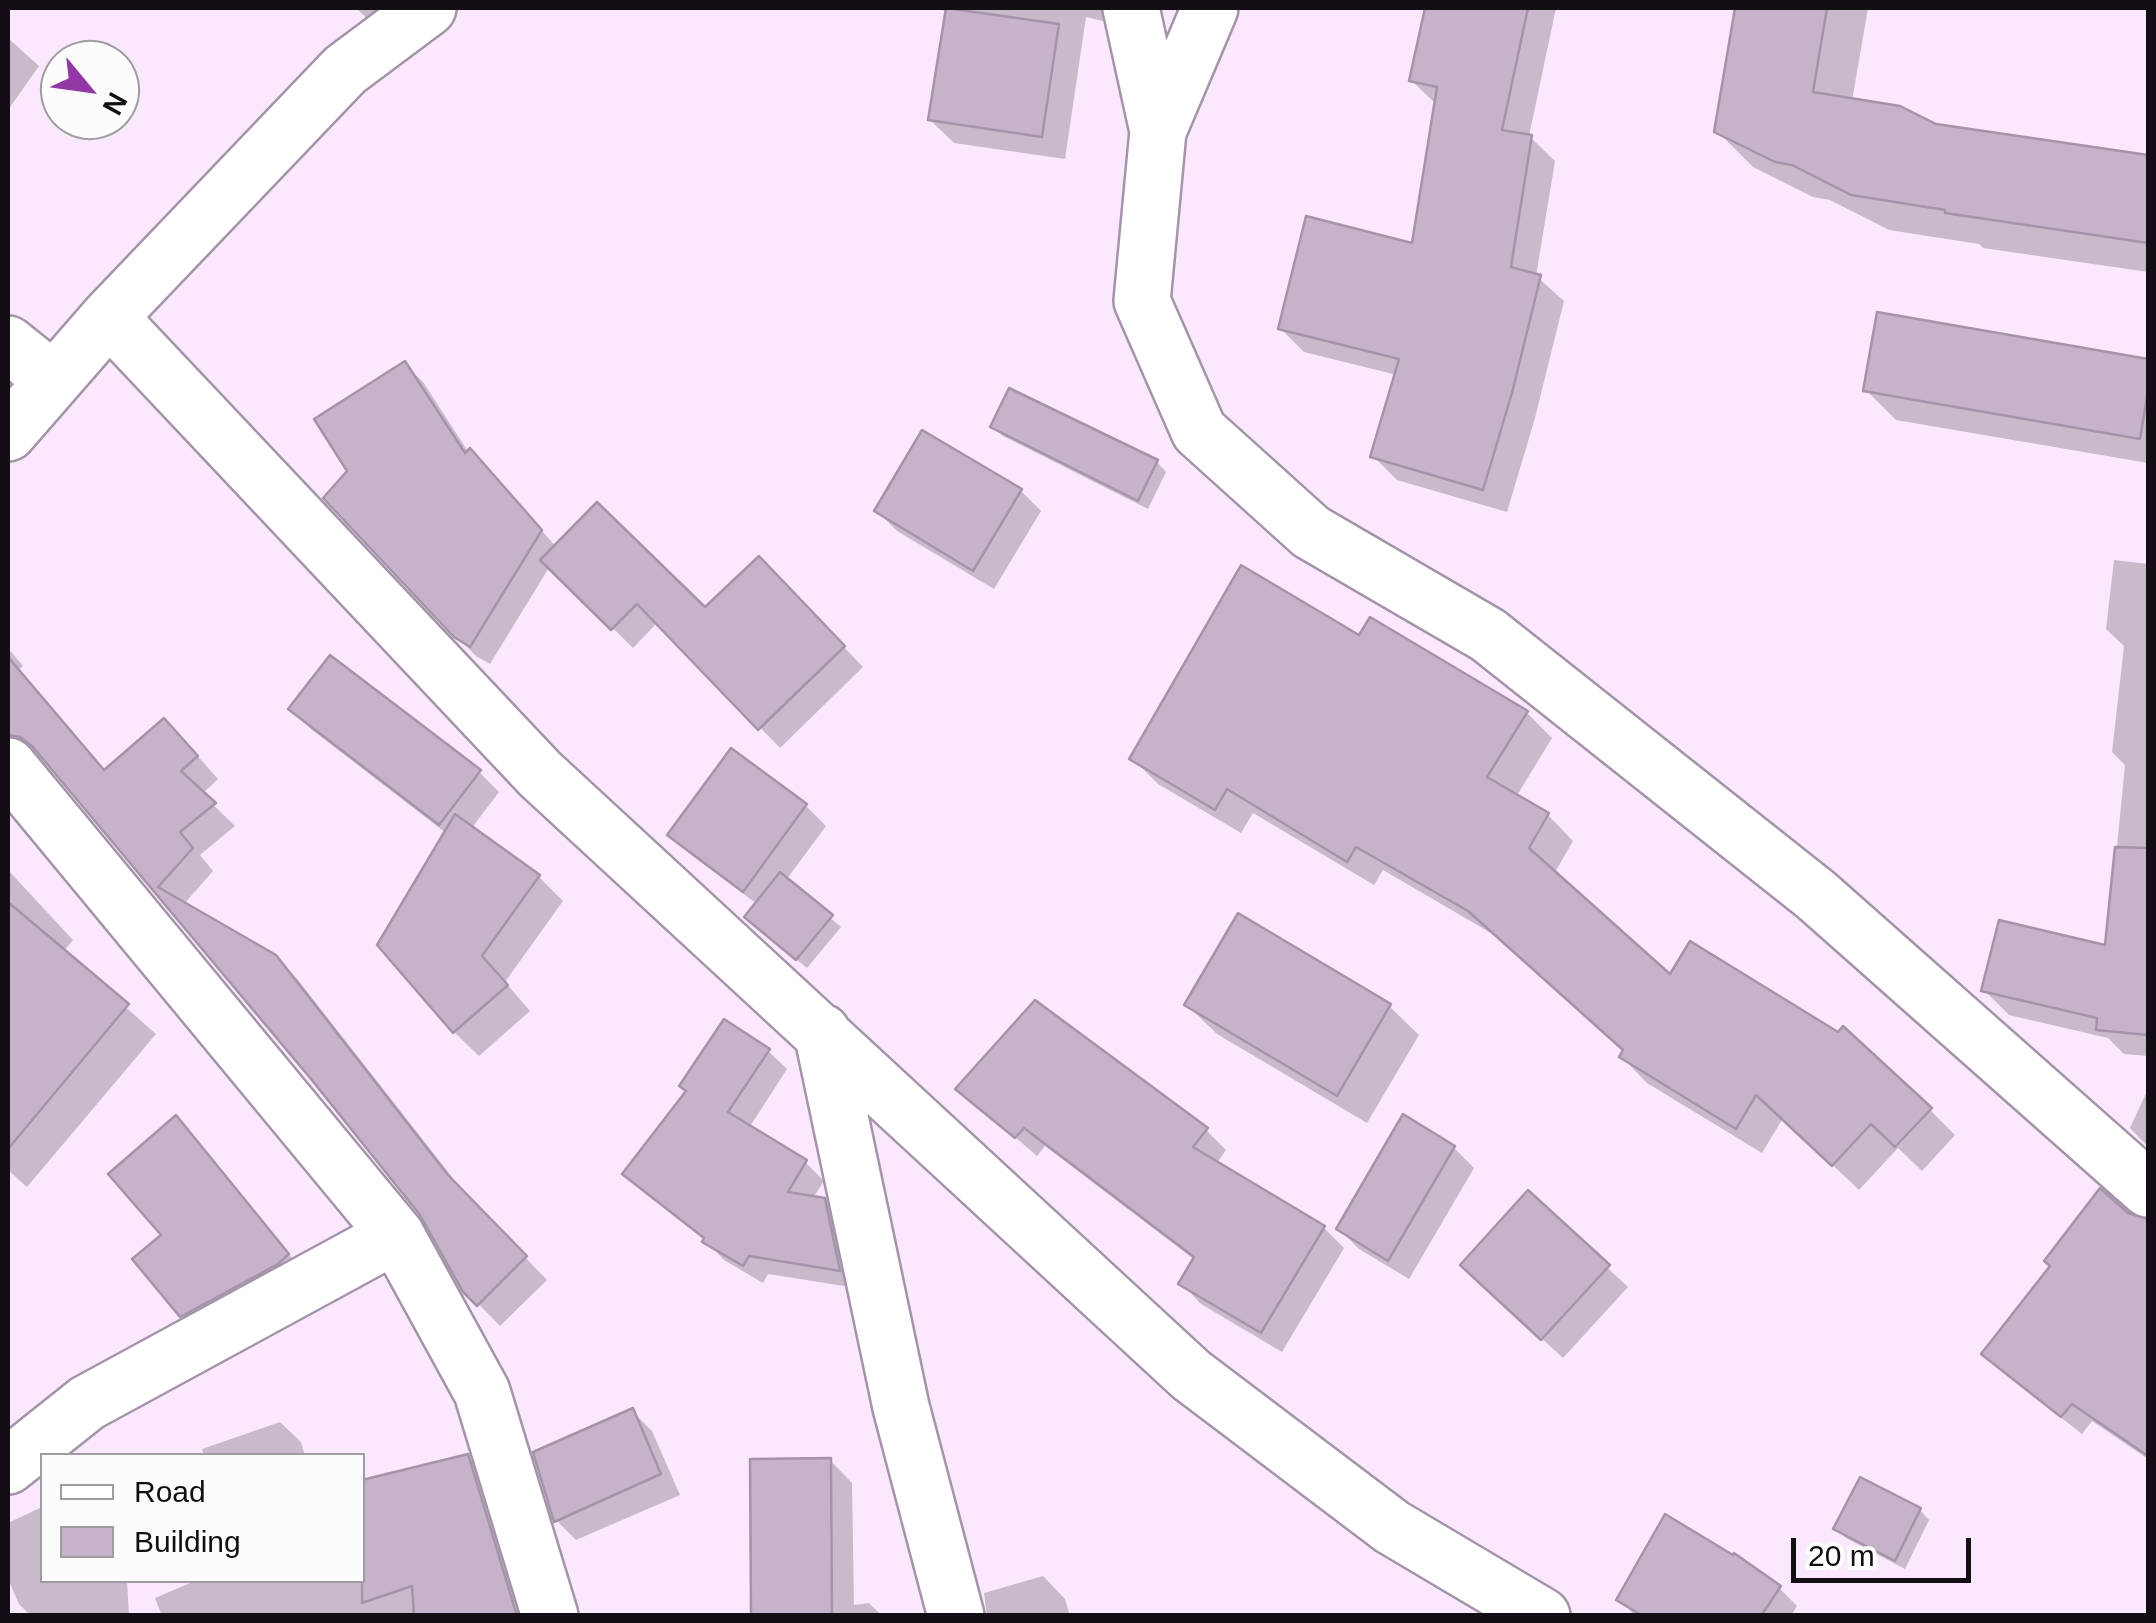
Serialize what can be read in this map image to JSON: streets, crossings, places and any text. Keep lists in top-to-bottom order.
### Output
{
  "legend": ["Road", "Building"],
  "scale_bar": "20 m",
  "north": "bottom right"
}
